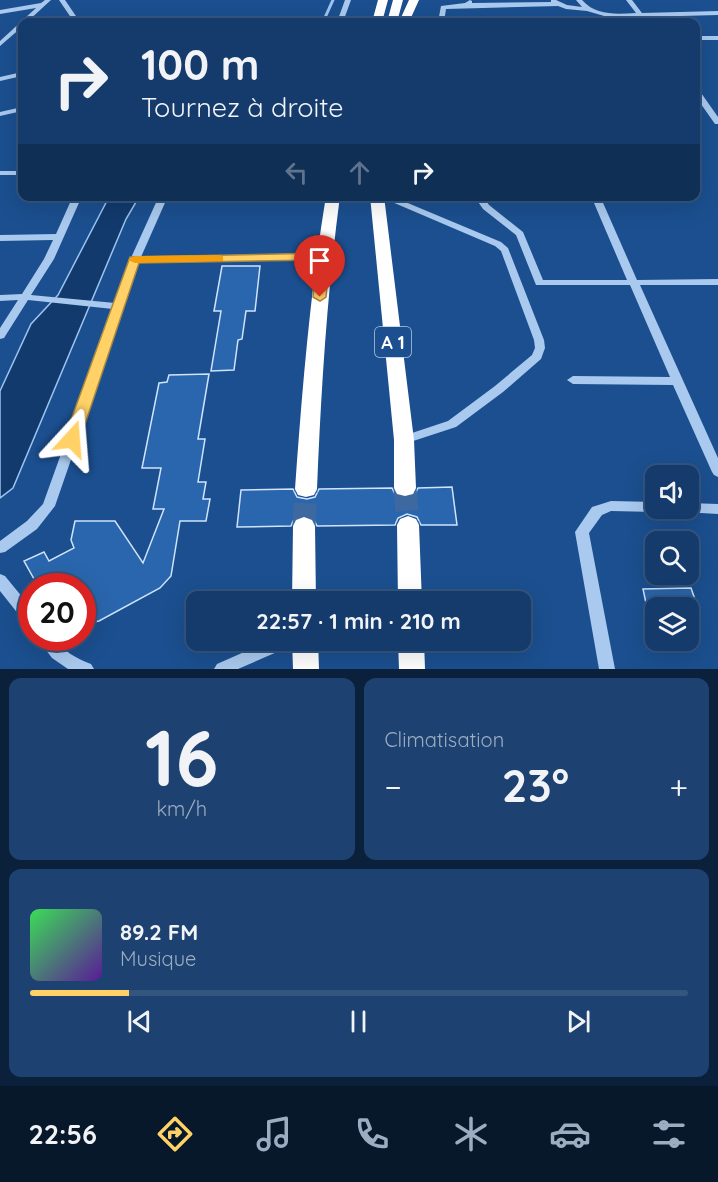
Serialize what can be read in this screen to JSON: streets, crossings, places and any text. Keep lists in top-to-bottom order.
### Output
{
  "streets": {
    "highway": ["A 1"]
  },
  "page": {
    "turn": ["100 m", "Tournez à droite"],
    "limit": "20",
    "trip": "22:57 · 1 min · 210 m",
    "tile": [
      ["16", "km/h"],
      "Climatisation"
    ],
    "heat": ["−", "23°", "+"],
    "song": ["89.2 FM", "Musique"],
    "tabs": "22:56"
  }
}
